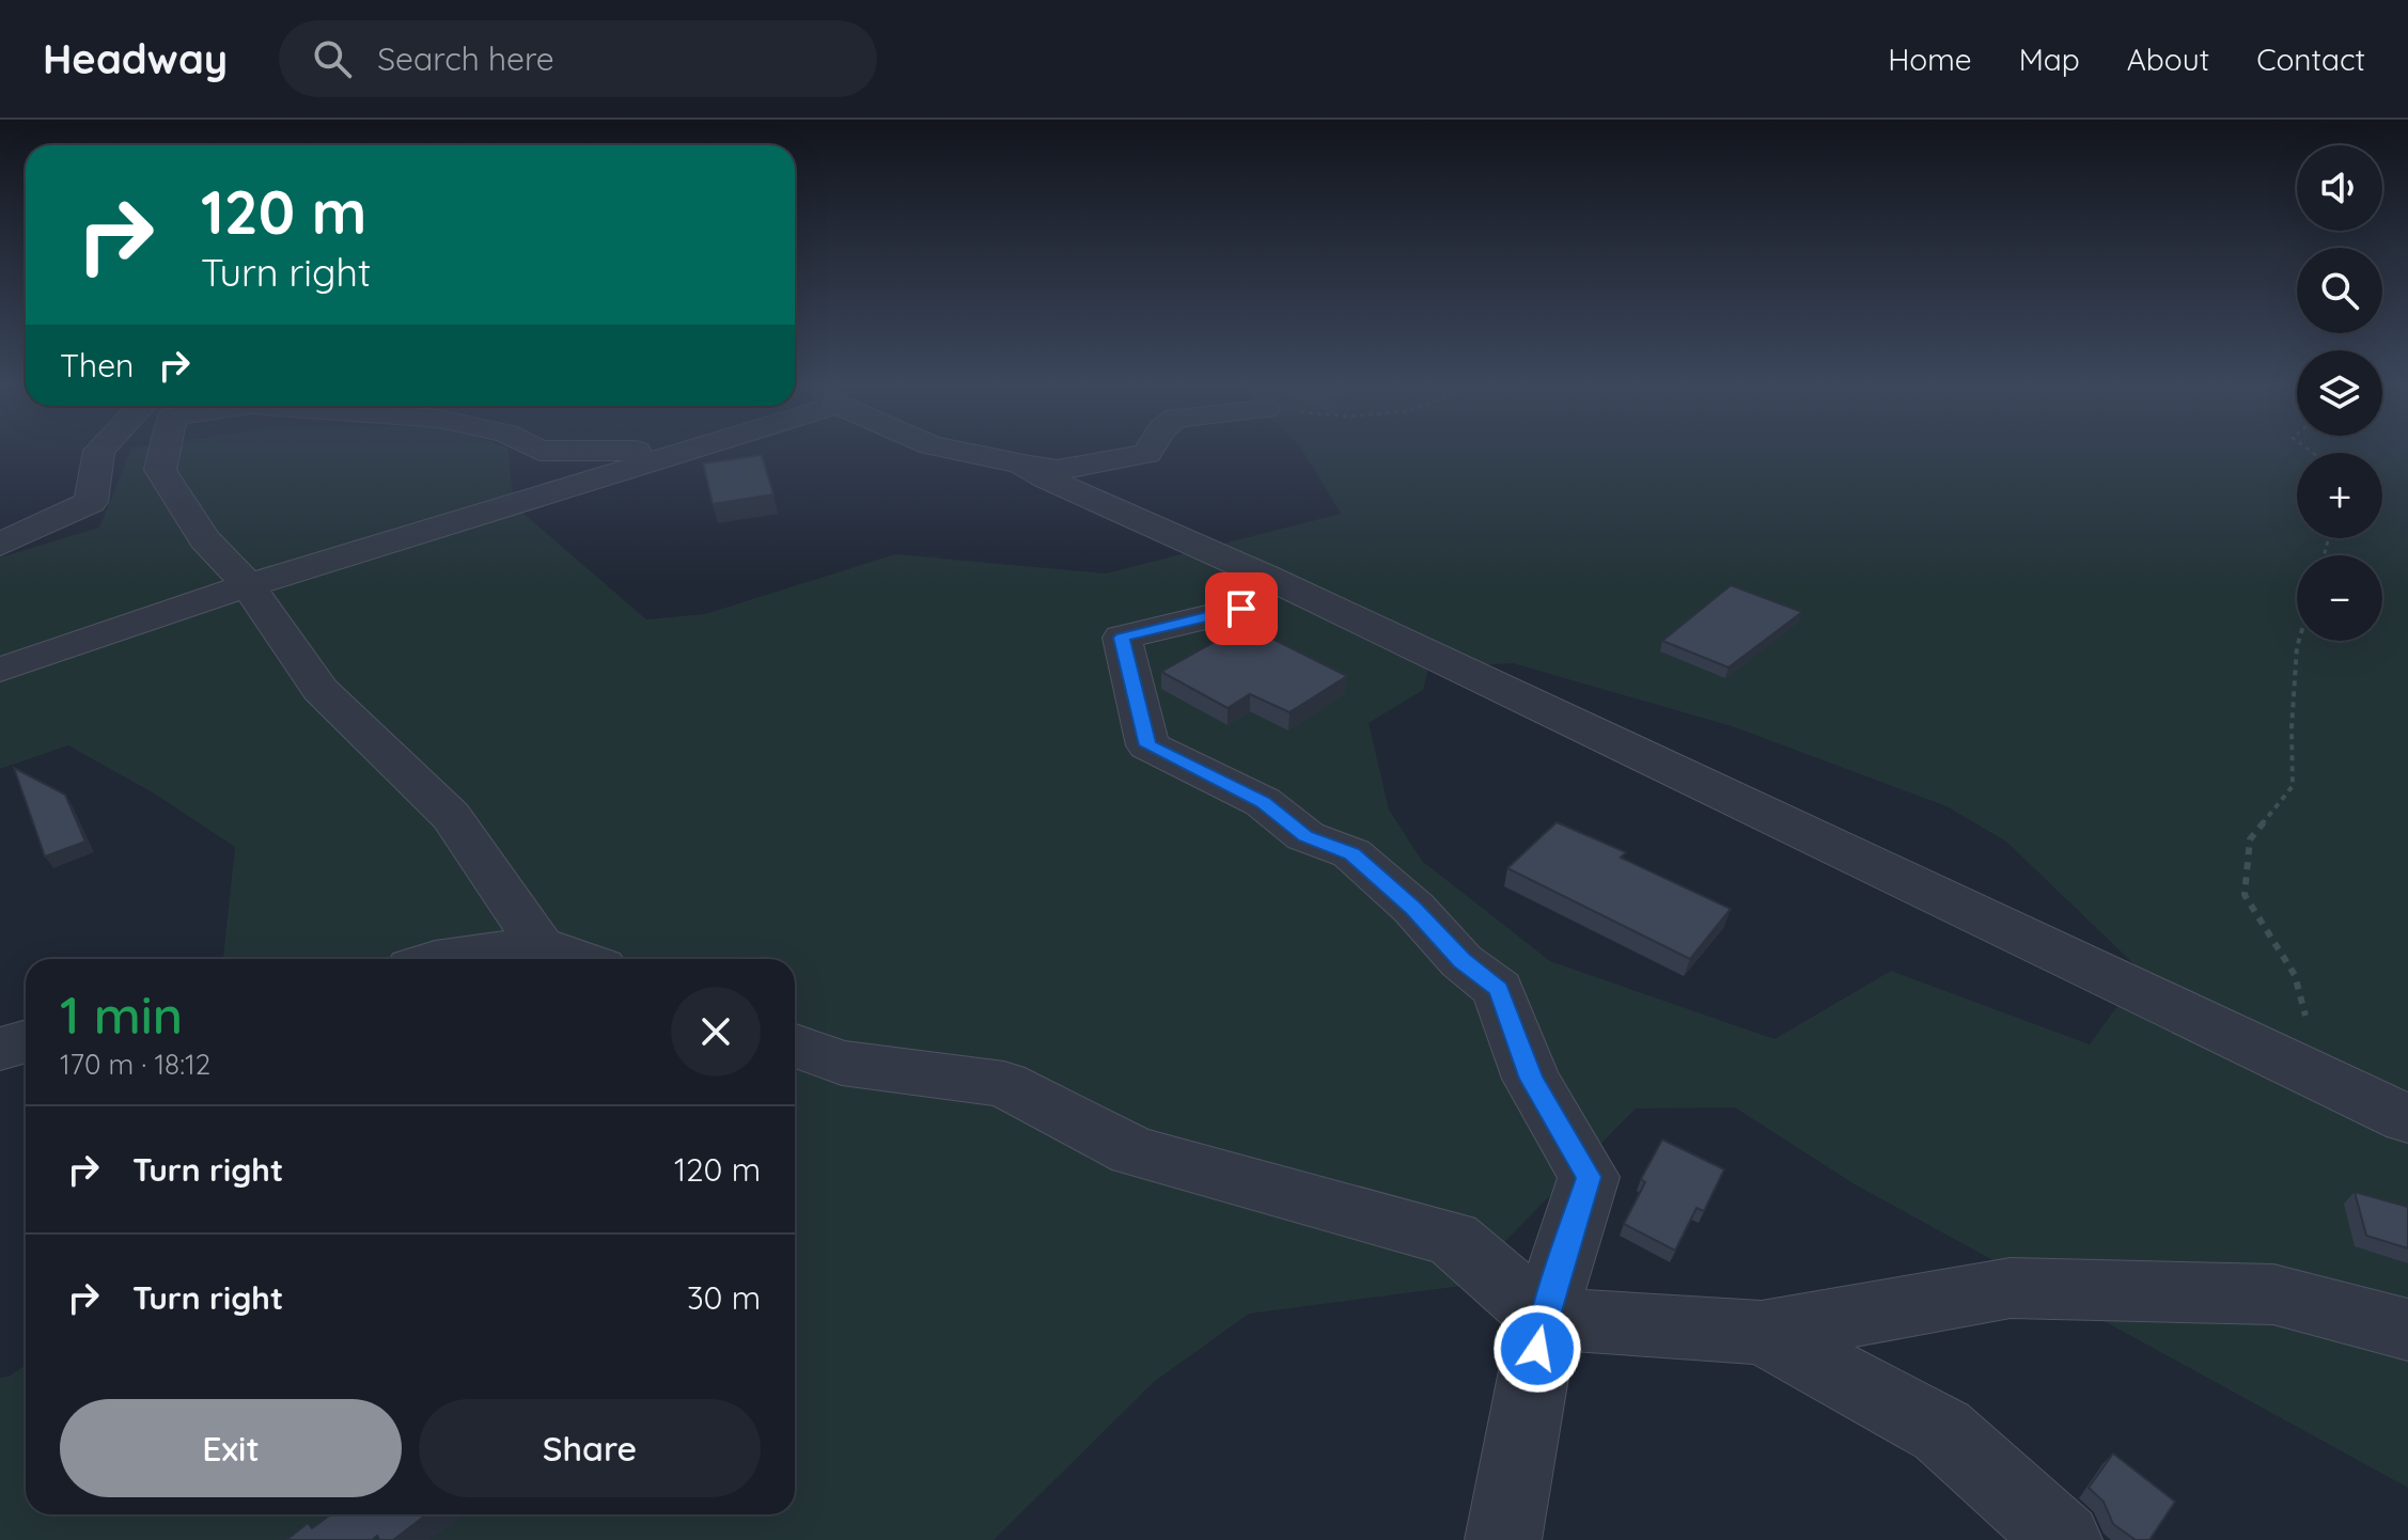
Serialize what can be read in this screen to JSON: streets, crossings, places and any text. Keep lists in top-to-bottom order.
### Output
{
  "page": {
    "header": "Headway",
    "search": "Search here",
    "nav": [
      "Home",
      "Map",
      "About",
      "Contact"
    ],
    "map_buttons": ["+", "−"],
    "turn": ["120 m", "Turn right"],
    "then": "Then",
    "heading": ["1 min", "170 m · 18:12"],
    "list": [
      {
        "name": "Turn right",
        "value": "120 m"
      },
      {
        "name": "Turn right",
        "value": "30 m"
      }
    ],
    "buttons": ["Exit", "Share"]
  }
}
